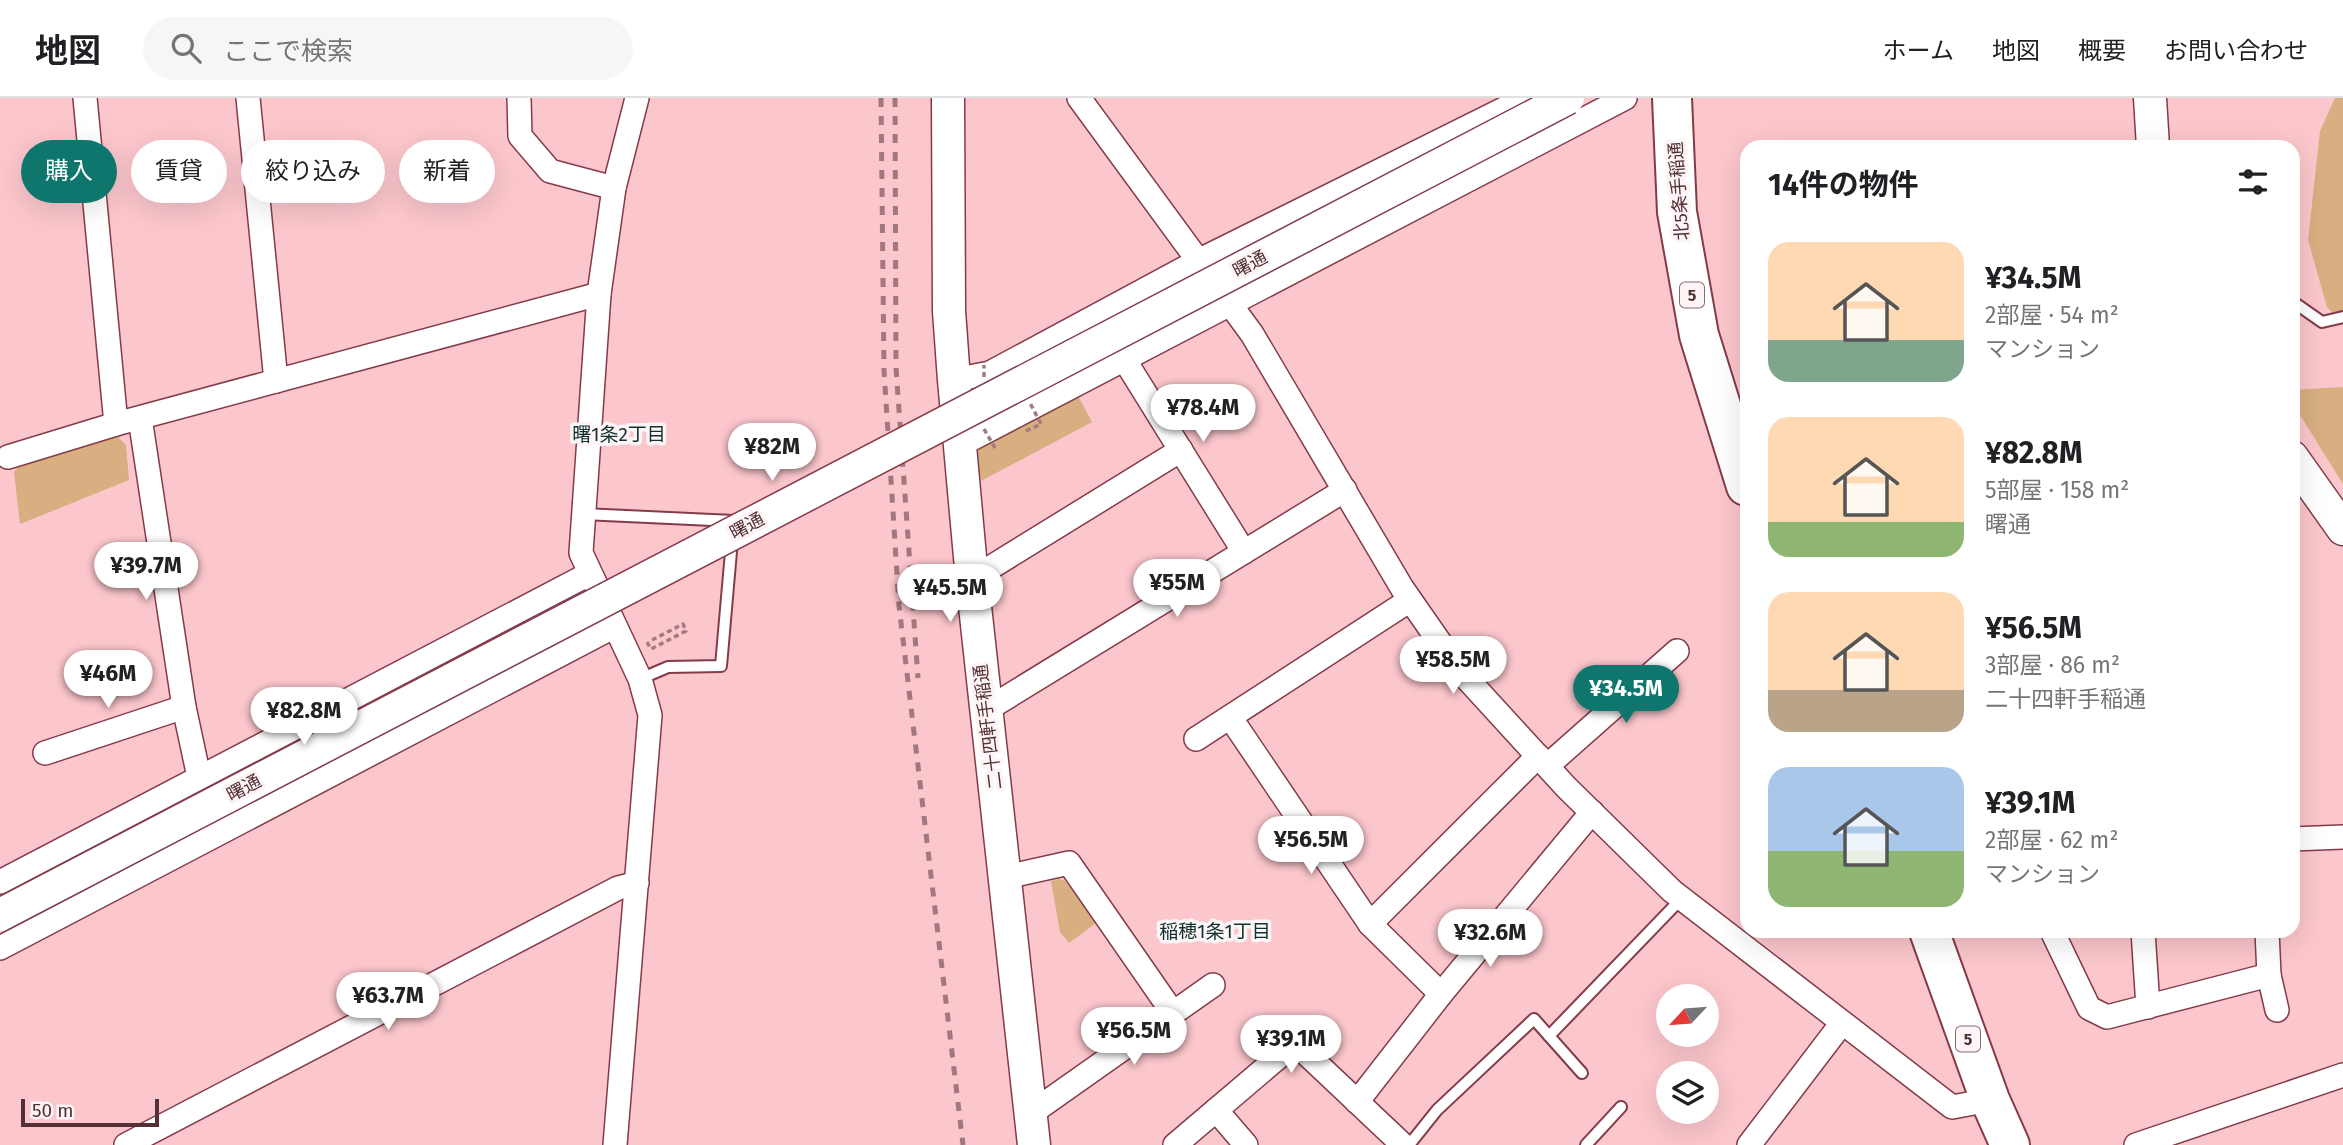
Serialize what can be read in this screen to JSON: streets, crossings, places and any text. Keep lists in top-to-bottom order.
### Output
{
  "streets": {
    "highway": ["北5条手稲通", "5"],
    "street": ["曙通", "二十四軒手稲通"]
  },
  "districts": ["曙1条2丁目", "稲穂1条1丁目"],
  "scale_bar": "50 m",
  "north": "bottom left",
  "page": {
    "header": "地図",
    "search": "ここで検索",
    "nav": [
      "ホーム",
      "地図",
      "概要",
      "お問い合わせ"
    ],
    "chip": [
      "購入",
      "賃貸",
      "絞り込み",
      "新着"
    ],
    "heading": "14件の物件",
    "list": [
      {
        "name": "¥34.5M",
        "note": "2部屋 · 54 m² · マンション"
      },
      {
        "name": "¥82.8M",
        "note": "5部屋 · 158 m² · 曙通"
      },
      {
        "name": "¥56.5M",
        "note": "3部屋 · 86 m² · 二十四軒手稲通"
      },
      {
        "name": "¥39.1M",
        "note": "2部屋 · 62 m² · マンション"
      }
    ],
    "price": [
      "¥78.4M",
      "¥82M",
      "¥39.7M",
      "¥55M",
      "¥45.5M",
      "¥58.5M",
      "¥46M",
      "¥34.5M",
      "¥82.8M",
      "¥56.5M",
      "¥32.6M",
      "¥63.7M",
      "¥56.5M",
      "¥39.1M"
    ],
    "scale": "50 m"
  }
}
